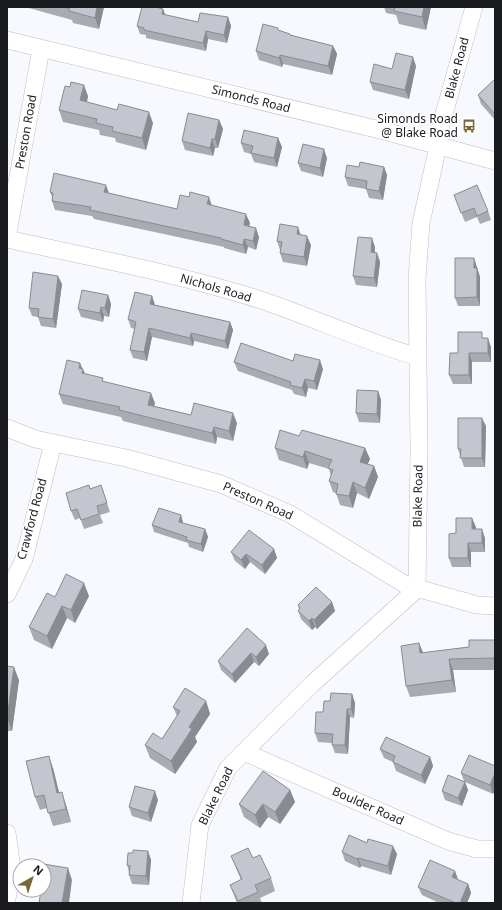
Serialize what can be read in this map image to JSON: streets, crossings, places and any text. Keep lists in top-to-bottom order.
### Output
{
  "streets": {
    "street": [
      "Blake Road",
      "Simonds Road",
      "Preston Road",
      "Nichols Road",
      "Crawford Road",
      "Boulder Road"
    ]
  },
  "crossings": [
    ["Blake Road", "Simonds Road"],
    ["Blake Road", "Preston Road"],
    ["Blake Road", "Nichols Road"],
    ["Blake Road", "Boulder Road"],
    ["Simonds Road", "Preston Road"],
    ["Preston Road", "Nichols Road"],
    ["Preston Road", "Crawford Road"]
  ],
  "places": {
    "bus stop": ["Simonds Road @ Blake Road"]
  },
  "north": "top right"
}
